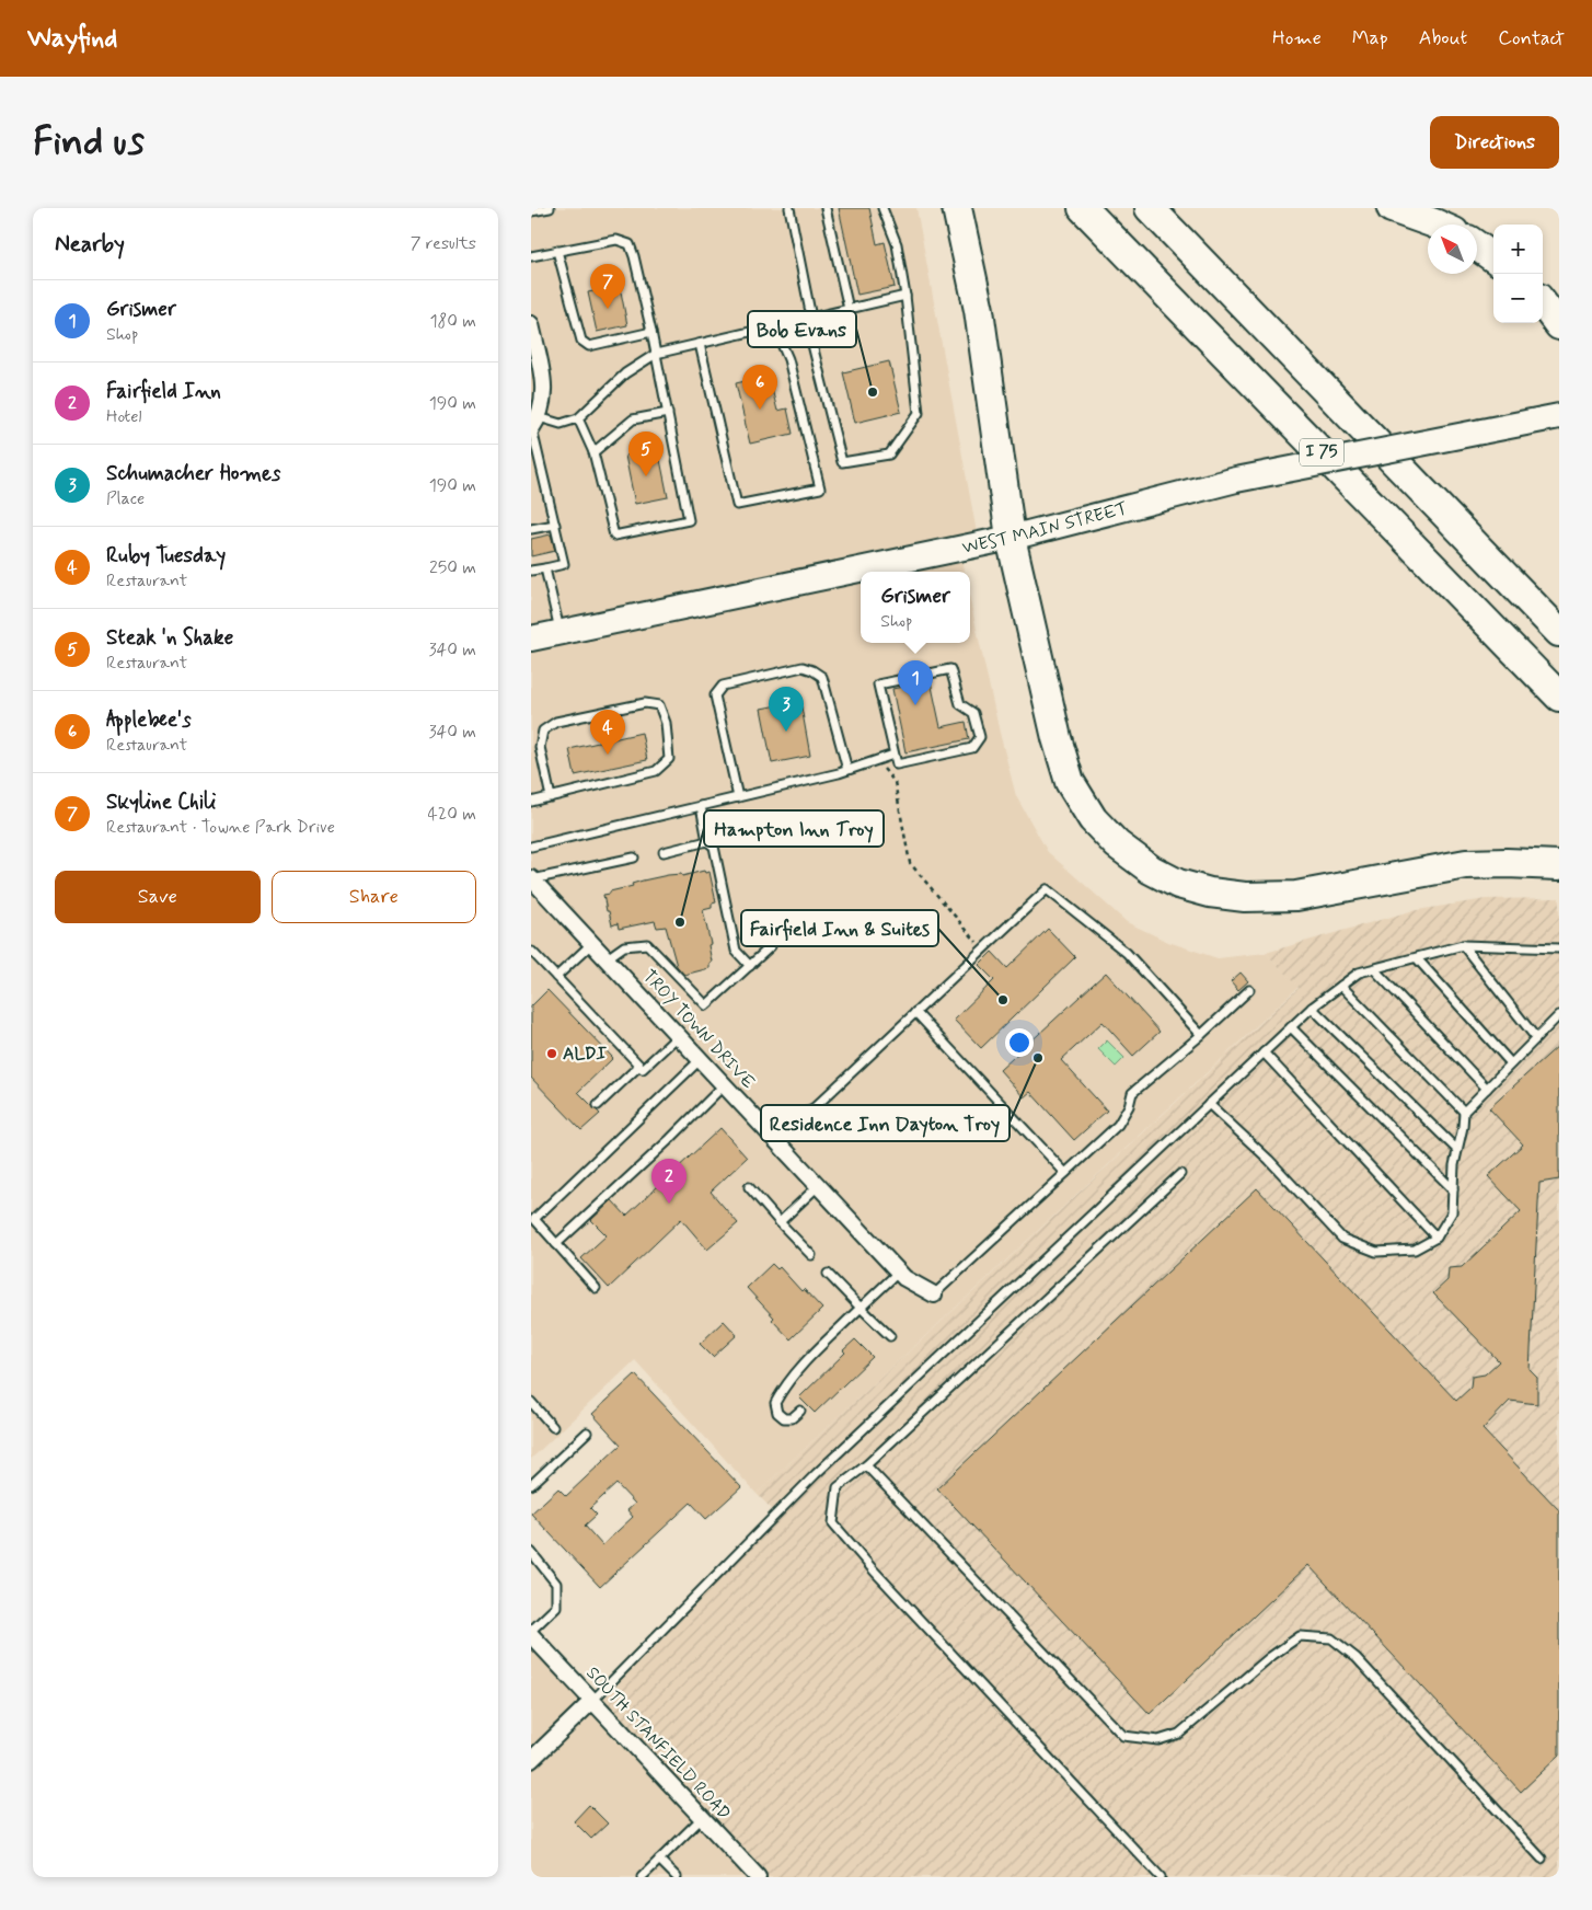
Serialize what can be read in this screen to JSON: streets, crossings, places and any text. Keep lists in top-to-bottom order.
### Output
{
  "streets": {
    "highway": ["I 75"],
    "main road": ["WEST MAIN STREET"],
    "street": ["TROY TOWN DRIVE", "SOUTH STANFIELD ROAD"]
  },
  "places": [
    "Bob Evans",
    "Hampton Inn Troy",
    "Fairfield Inn & Suites",
    "ALDI",
    "Residence Inn Dayton Troy"
  ],
  "north": "top left",
  "page": {
    "header": "Wayfind",
    "nav": [
      "Home",
      "Map",
      "About",
      "Contact"
    ],
    "buttons": [
      "Directions",
      ["Save", "Share"]
    ],
    "title": "Find us",
    "heading": ["Nearby", "7 results"],
    "map_buttons": ["+", "−"],
    "pins": [
      "7",
      "6",
      "5",
      "1",
      "3",
      "4",
      "2"
    ],
    "list": [
      {
        "mark": "1",
        "name": "Grismer",
        "note": "Shop",
        "value": "180 m"
      },
      {
        "mark": "2",
        "name": "Fairfield Inn",
        "note": "Hotel",
        "value": "190 m"
      },
      {
        "mark": "3",
        "name": "Schumacher Homes",
        "note": "Place",
        "value": "190 m"
      },
      {
        "mark": "4",
        "name": "Ruby Tuesday",
        "note": "Restaurant",
        "value": "250 m"
      },
      {
        "mark": "5",
        "name": "Steak 'n Shake",
        "note": "Restaurant",
        "value": "340 m"
      },
      {
        "mark": "6",
        "name": "Applebee's",
        "note": "Restaurant",
        "value": "340 m"
      },
      {
        "mark": "7",
        "name": "Skyline Chili",
        "note": "Restaurant · Towne Park Drive",
        "value": "420 m"
      }
    ],
    "popup": ["Grismer", "Shop"]
  }
}
